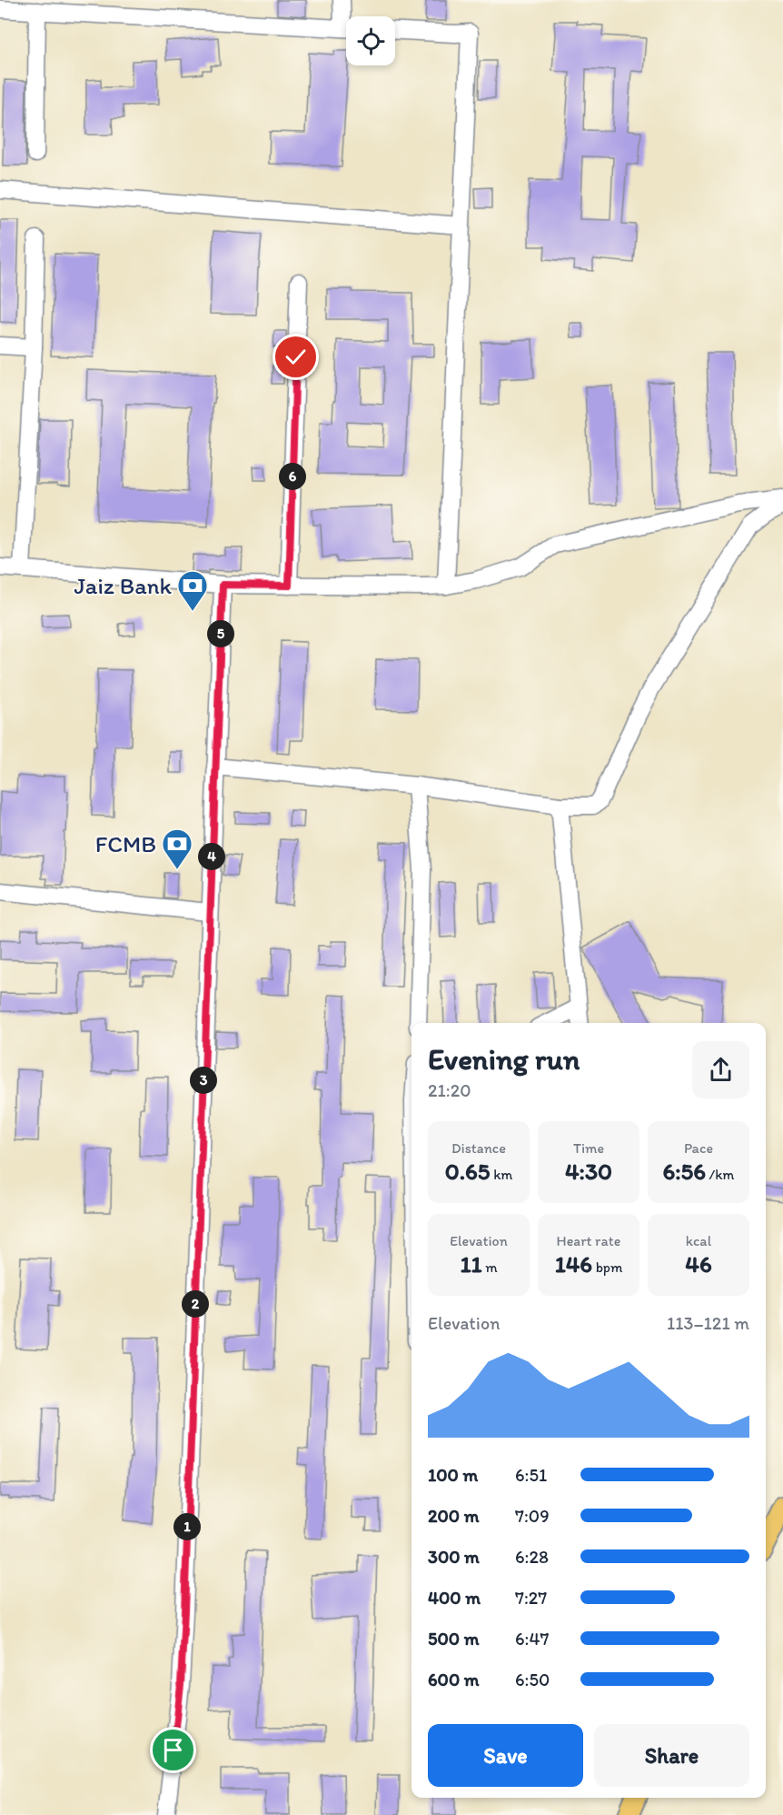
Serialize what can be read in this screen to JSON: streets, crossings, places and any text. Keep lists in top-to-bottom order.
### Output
{
  "places": {
    "bank": ["Jaiz Bank", "FCMB"]
  },
  "page": {
    "pins": [
      "6",
      "5",
      "4",
      "3",
      "2",
      "1"
    ],
    "heading": ["Evening run", "21:20"],
    "stats": [
      ["Distance", "0.65 km"],
      ["Time", "4:30"],
      ["Pace", "6:56 /km"],
      ["Elevation", "11 m"],
      ["Heart rate", "146 bpm"],
      ["kcal", "46"]
    ],
    "chart": ["Elevation", "113–121 m"],
    "list": [
      {
        "name": "100 m",
        "note": "6:51"
      },
      {
        "name": "200 m",
        "note": "7:09"
      },
      {
        "name": "300 m",
        "note": "6:28"
      },
      {
        "name": "400 m",
        "note": "7:27"
      },
      {
        "name": "500 m",
        "note": "6:47"
      },
      {
        "name": "600 m",
        "note": "6:50"
      }
    ],
    "buttons": ["Save", "Share"]
  }
}
